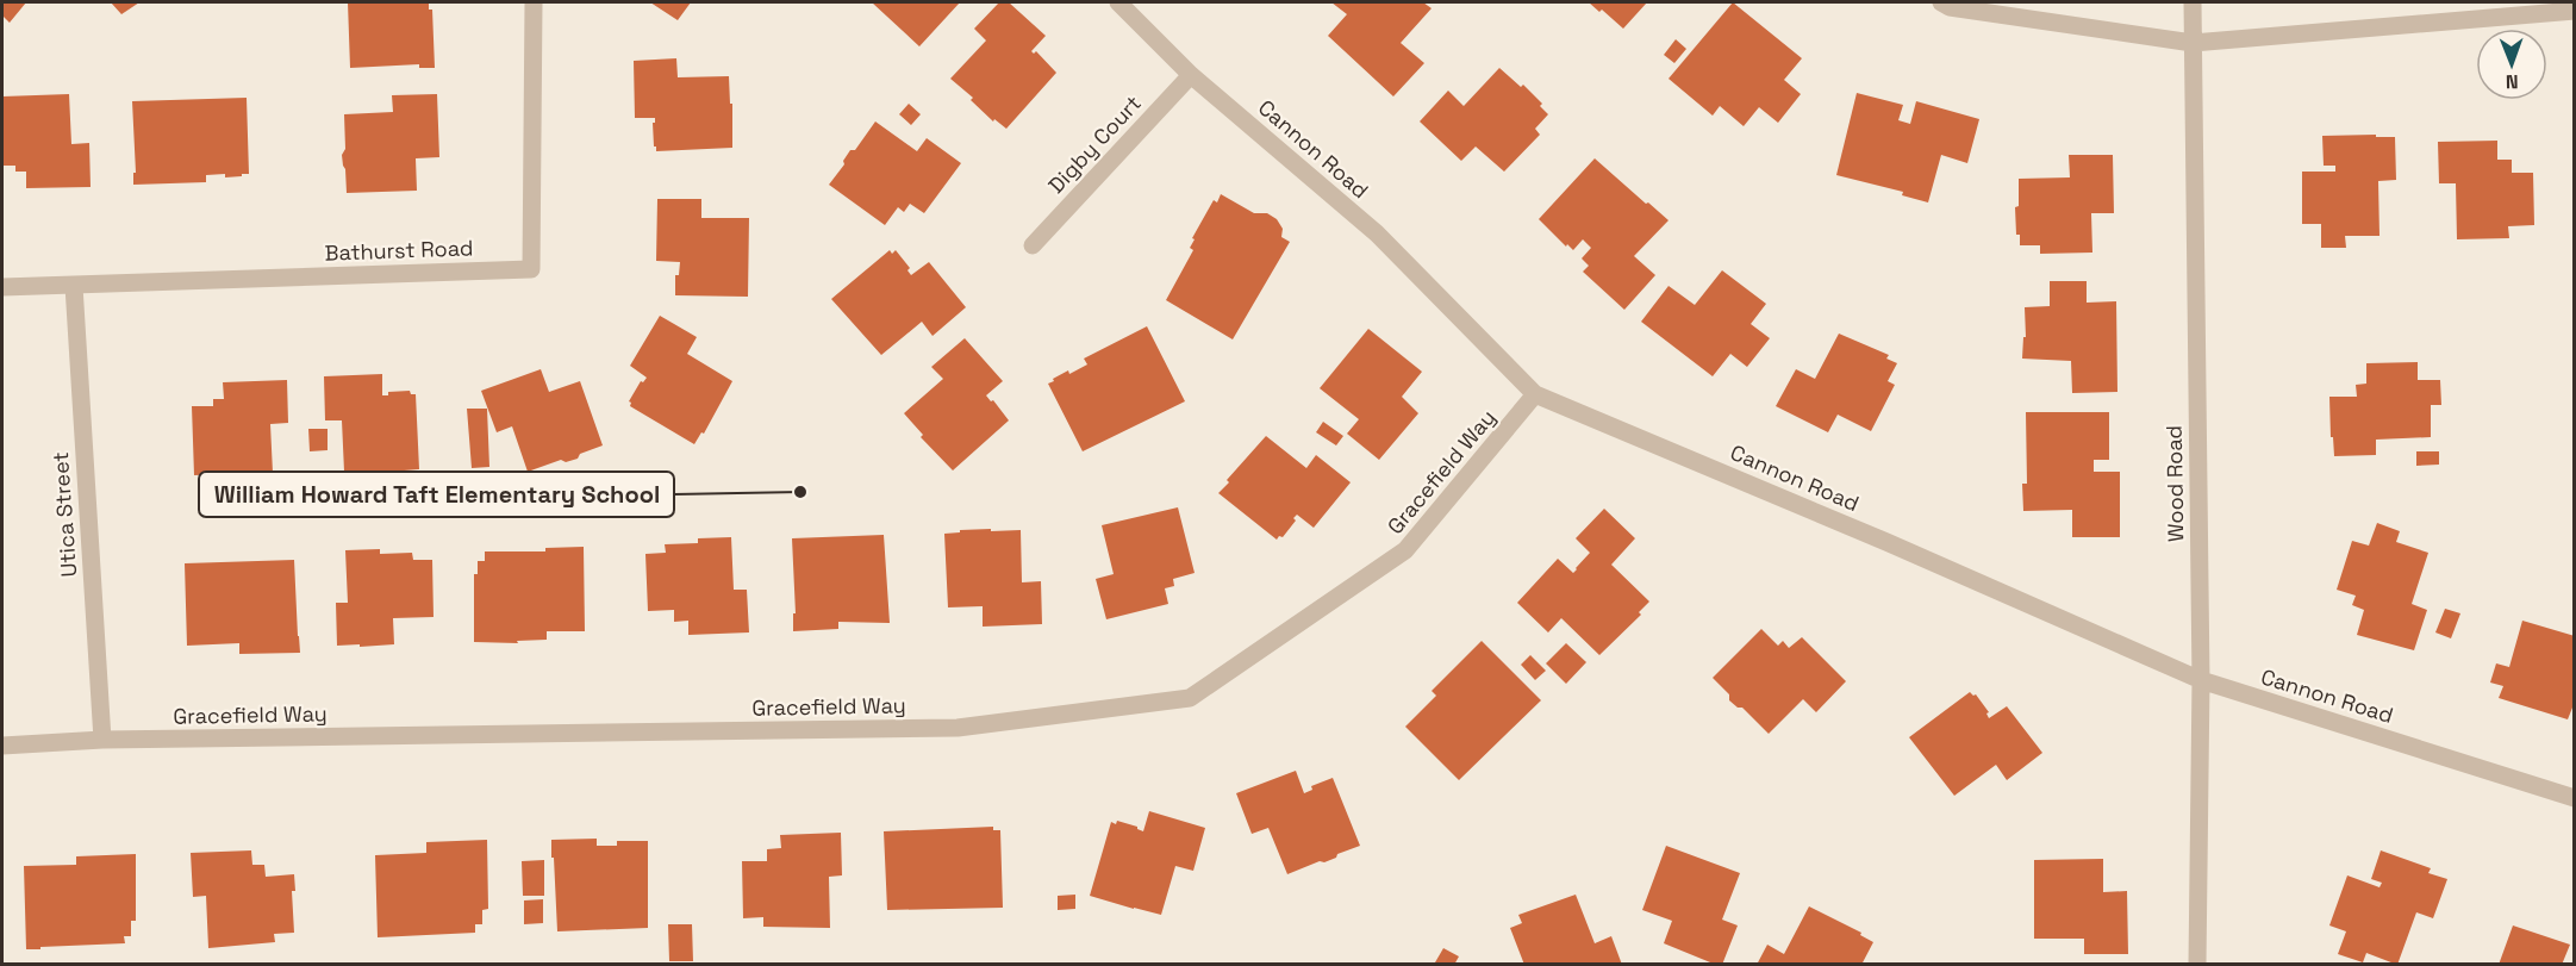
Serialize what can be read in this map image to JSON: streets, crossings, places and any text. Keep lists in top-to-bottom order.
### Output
{
  "streets": {
    "street": [
      "Digby Court",
      "Cannon Road",
      "Bathurst Road",
      "Gracefield Way",
      "Wood Road",
      "Utica Street"
    ]
  },
  "crossings": [
    ["Digby Court", "Cannon Road"],
    ["Cannon Road", "Gracefield Way"],
    ["Cannon Road", "Wood Road"],
    ["Bathurst Road", "Utica Street"],
    ["Gracefield Way", "Utica Street"]
  ],
  "places": ["William Howard Taft Elementary School"],
  "north": "bottom"
}
